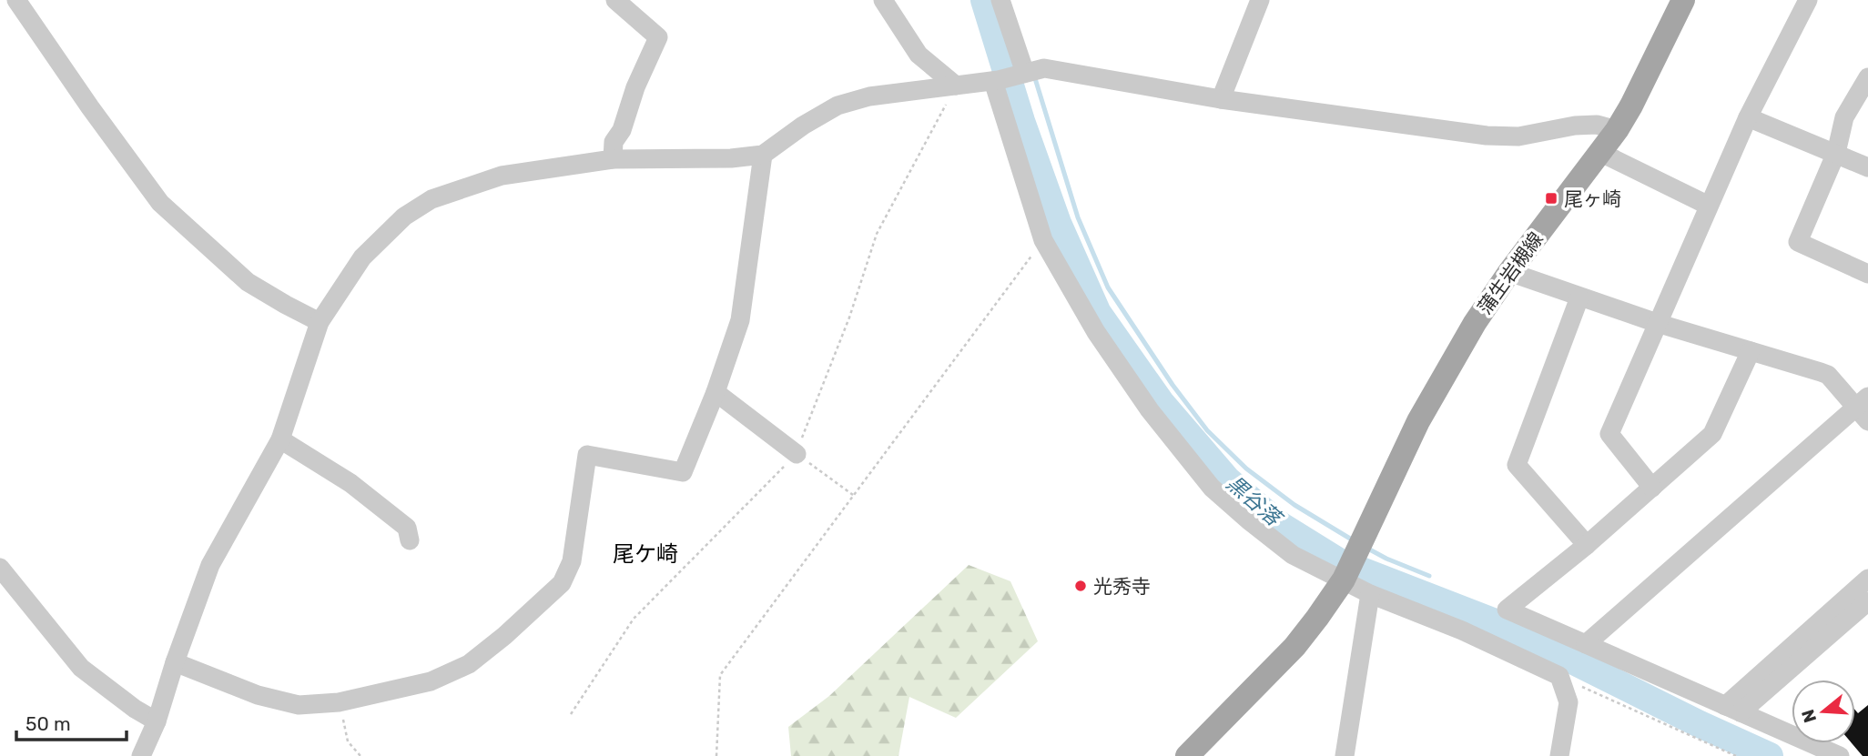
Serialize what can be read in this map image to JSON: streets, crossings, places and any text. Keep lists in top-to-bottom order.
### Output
{
  "streets": {
    "main road": ["蒲生岩槻線"]
  },
  "districts": ["尾ケ崎"],
  "water": ["黒谷落"],
  "places": {
    "transit": ["尾ヶ崎"],
    "other": ["光秀寺"]
  },
  "scale_bar": "50 m",
  "north": "left"
}
